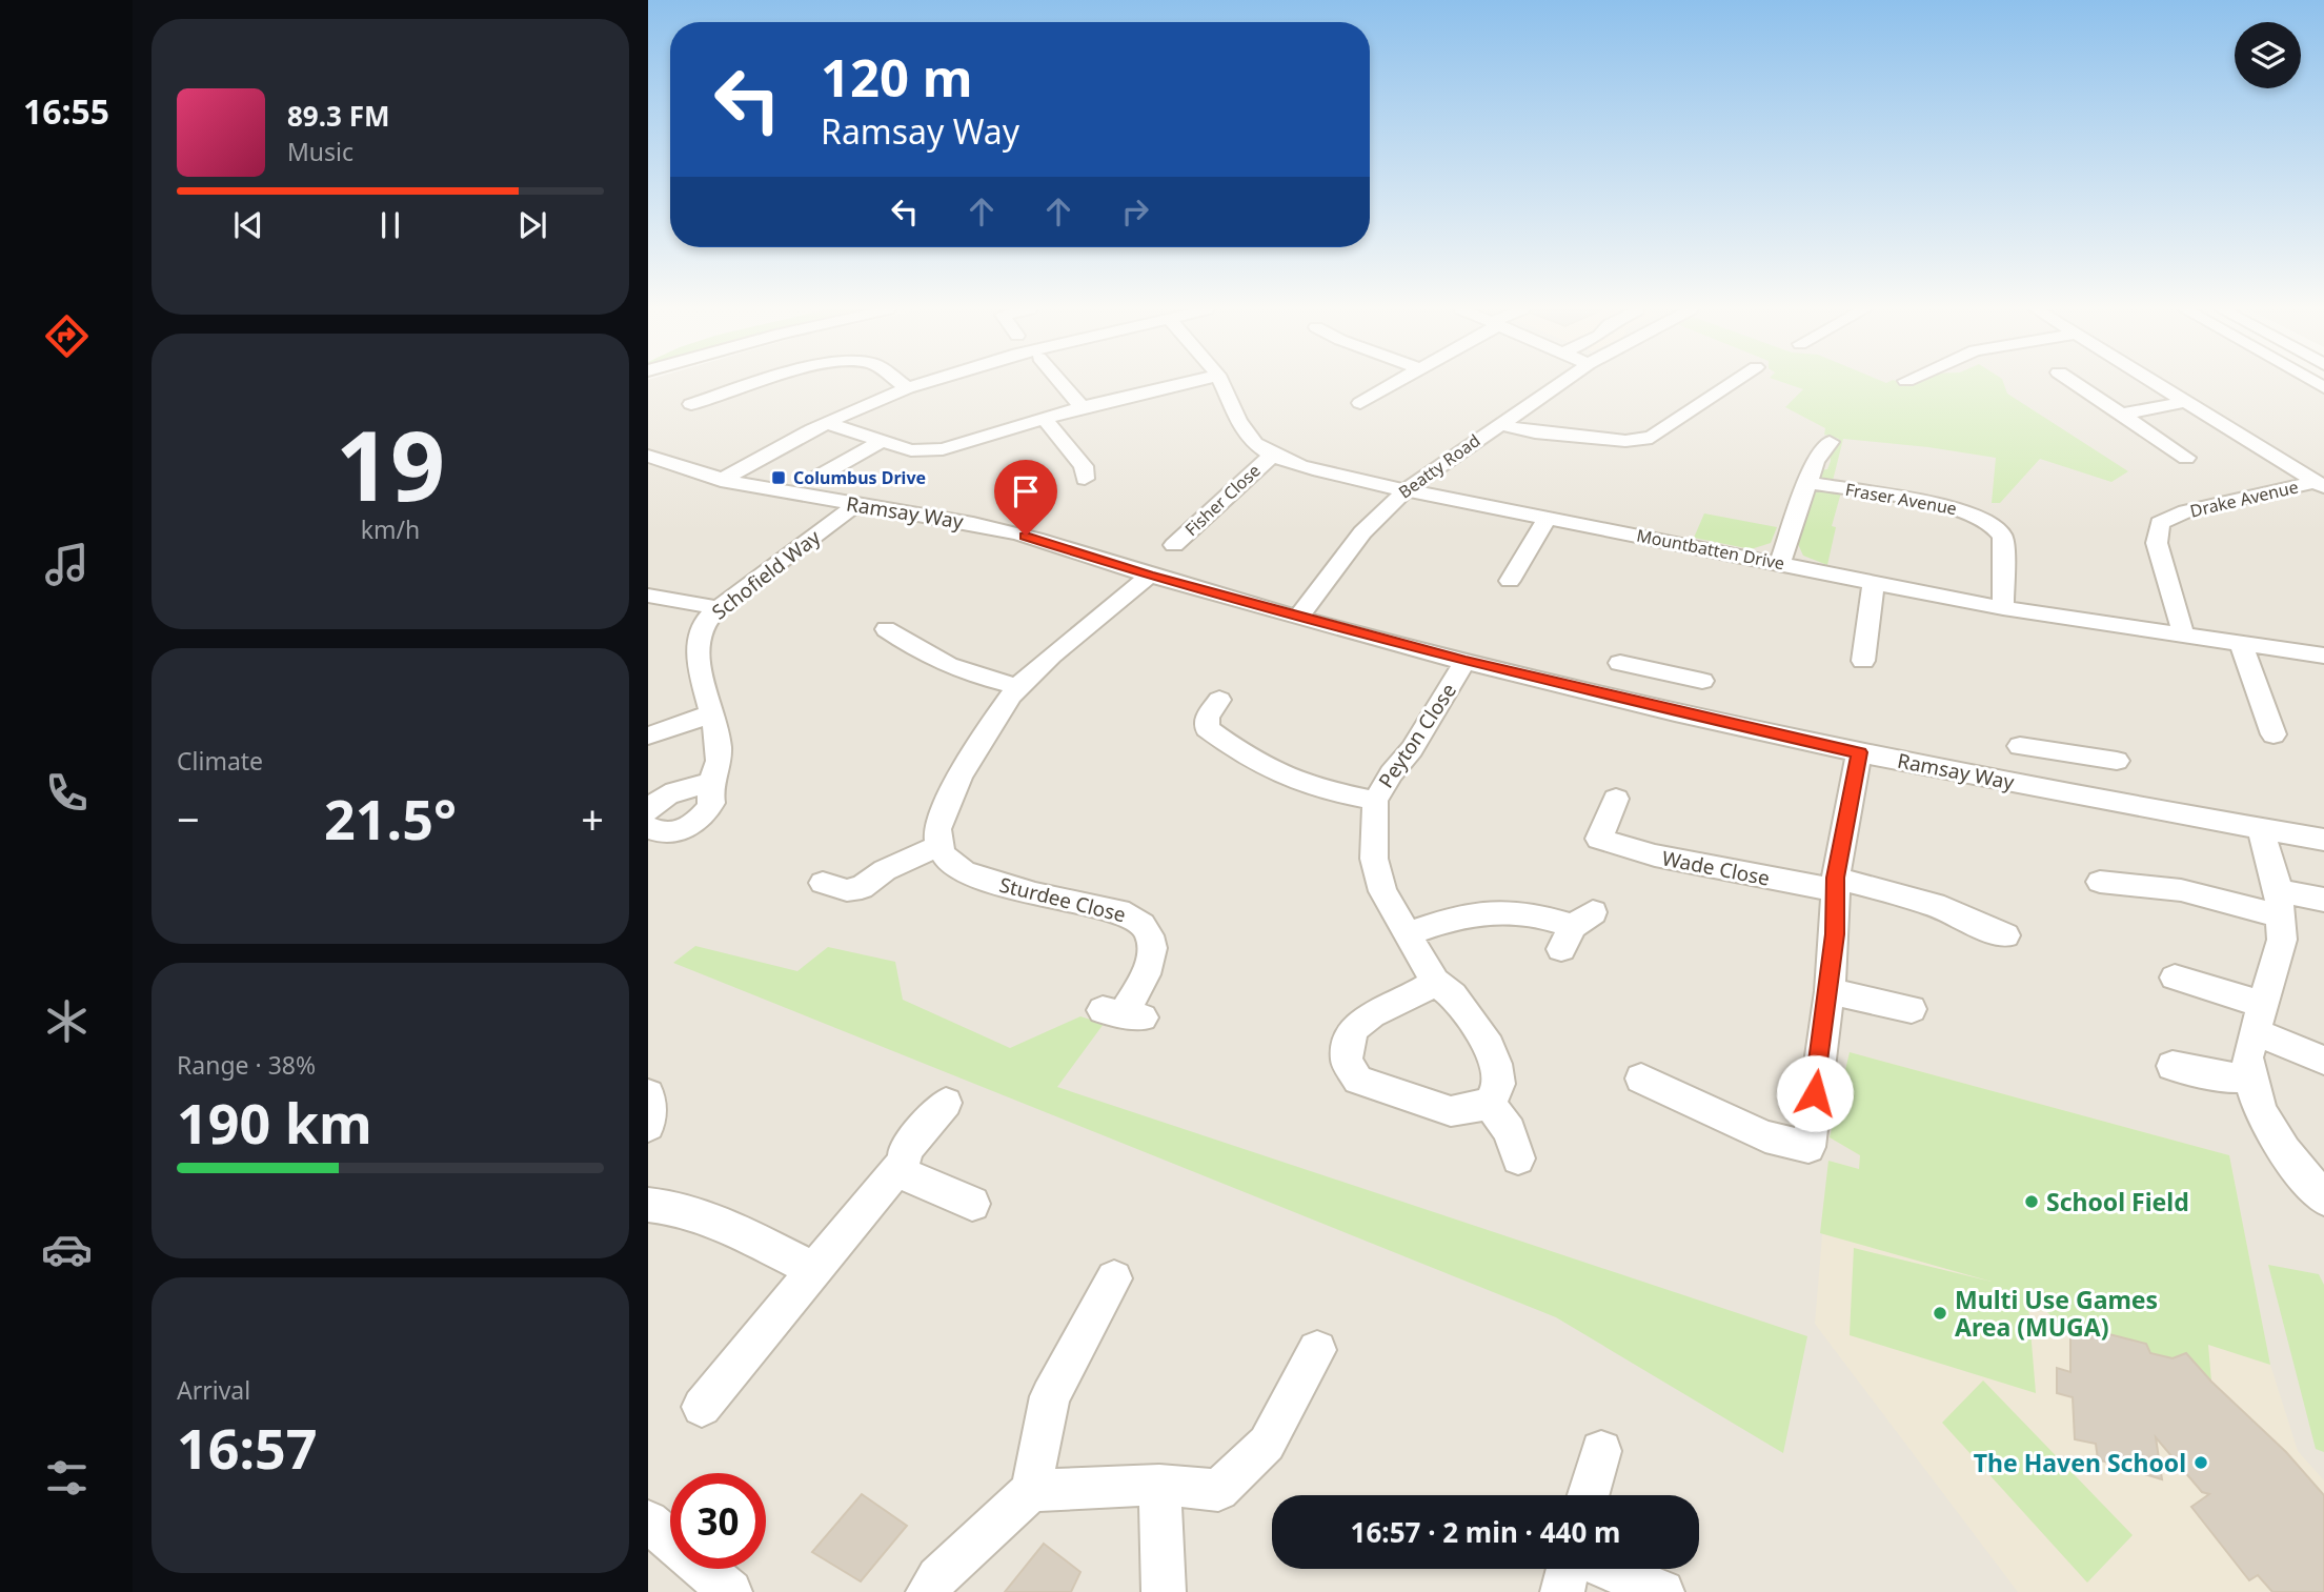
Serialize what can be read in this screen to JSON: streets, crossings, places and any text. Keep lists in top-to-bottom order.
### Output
{
  "streets": {
    "street": [
      "Beatty Road",
      "Fraser Avenue",
      "Drake Avenue",
      "Fisher Close",
      "Ramsay Way",
      "Mountbatten Drive",
      "Schofield Way",
      "Peyton Close",
      "Wade Close",
      "Sturdee Close"
    ]
  },
  "crossings": [
    ["Beatty Road", "Ramsay Way"],
    ["Beatty Road", "Mountbatten Drive"],
    ["Fraser Avenue", "Mountbatten Drive"],
    ["Drake Avenue", "Mountbatten Drive"],
    ["Fisher Close", "Mountbatten Drive"],
    ["Ramsay Way", "Schofield Way"],
    ["Ramsay Way", "Peyton Close"]
  ],
  "places": {
    "transit": ["Columbus Drive"],
    "other": ["School Field", "Multi Use Games Area (MUGA)", "The Haven School"]
  },
  "page": {
    "tabs": "16:55",
    "turn": ["120 m", "Ramsay Way"],
    "song": ["89.3 FM", "Music"],
    "tile": [
      ["19", "km/h"],
      "Climate",
      ["Range · 38%", "190 km"],
      ["Arrival", "16:57"]
    ],
    "heat": ["−", "21.5°", "+"],
    "limit": "30",
    "trip": "16:57 · 2 min · 440 m"
  }
}
